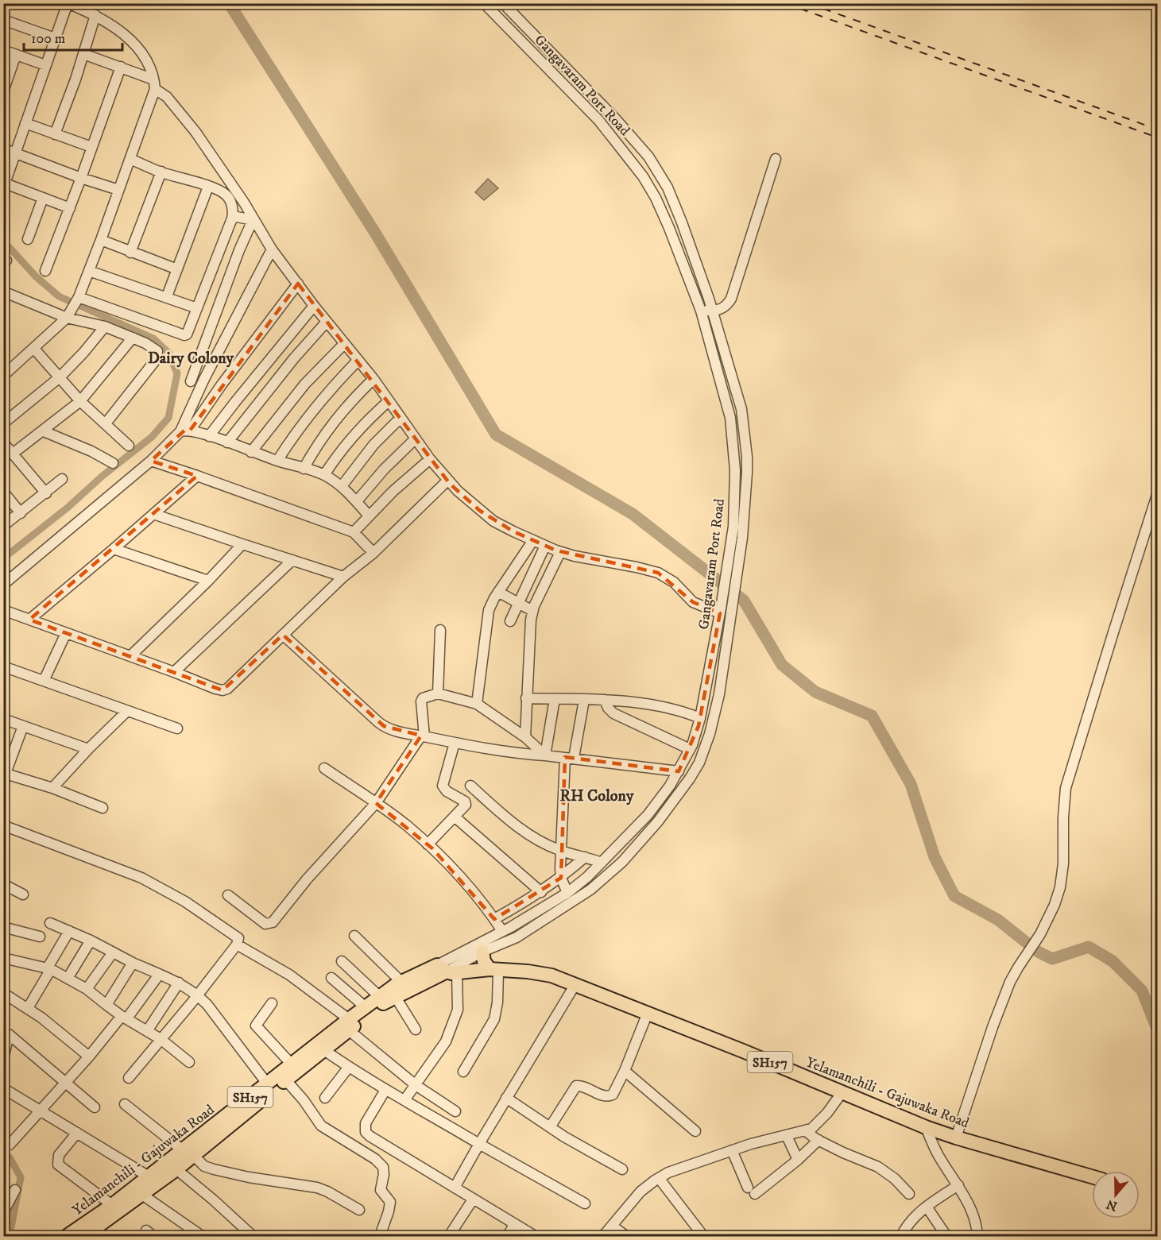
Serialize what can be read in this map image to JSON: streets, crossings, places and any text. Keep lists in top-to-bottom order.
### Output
{
  "streets": {
    "main road": ["SH157", "Yelamanchili - Gajuwaka Road"],
    "street": ["Gangavaram Port Road"]
  },
  "crossings": [
    ["Gangavaram Port Road", "Yelamanchili - Gajuwaka Road"]
  ],
  "districts": ["Dairy Colony", "RH Colony"],
  "scale_bar": "100 m",
  "north": "bottom"
}
